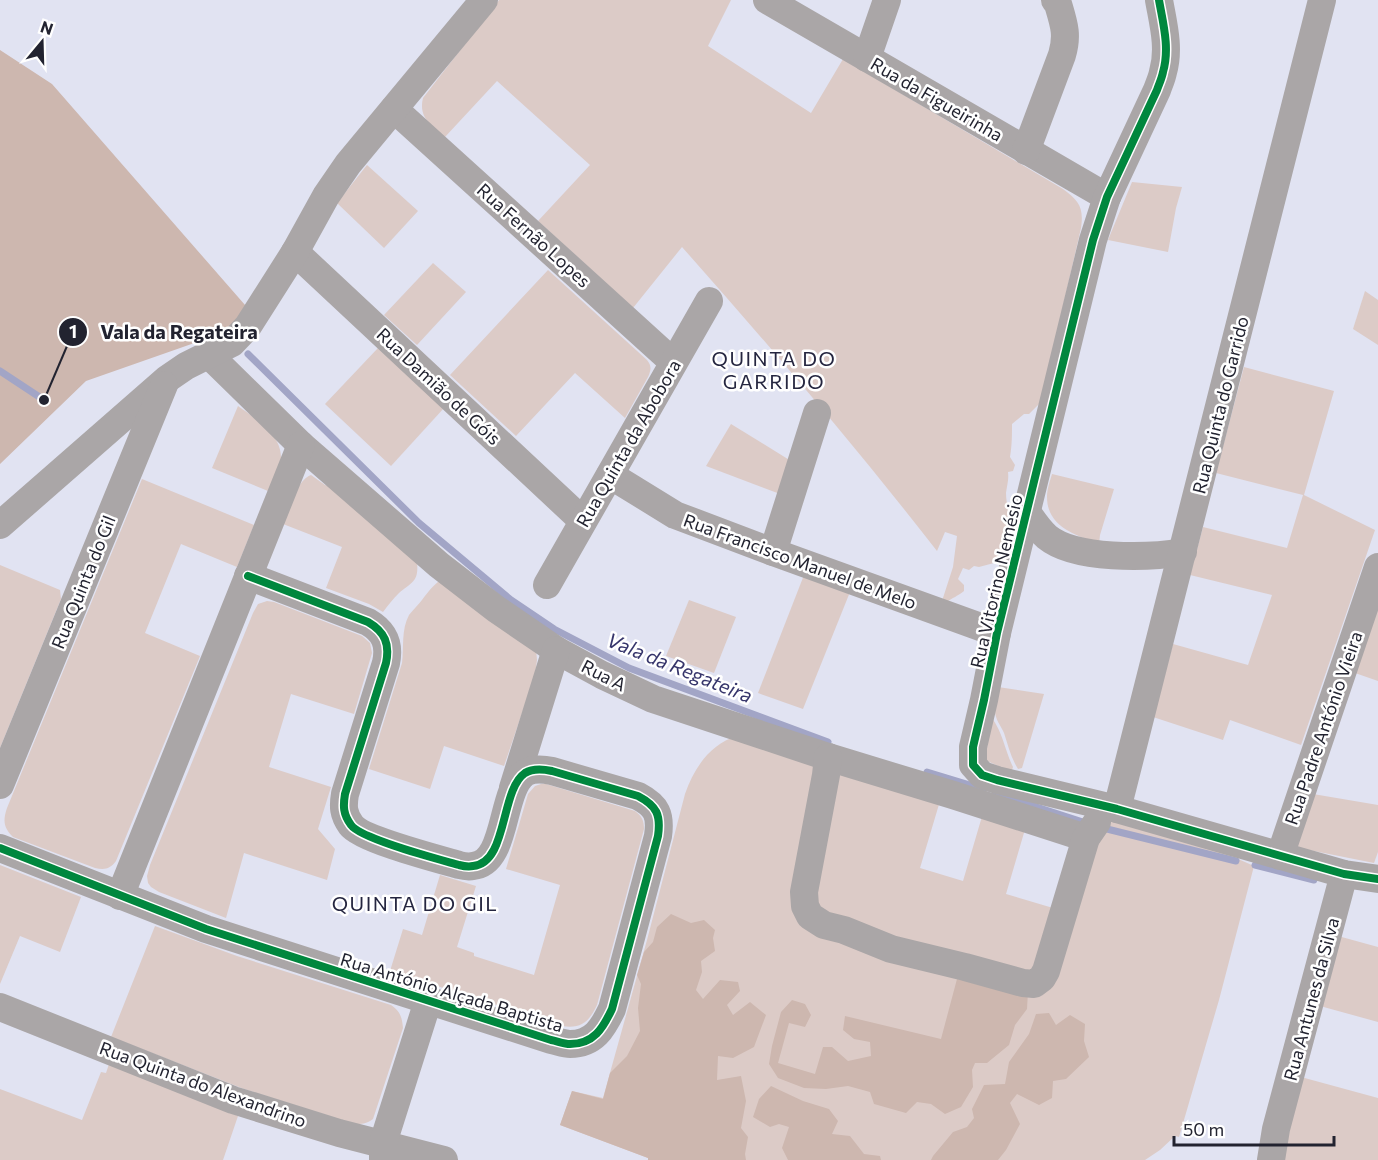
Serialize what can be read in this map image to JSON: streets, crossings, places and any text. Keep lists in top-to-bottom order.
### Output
{
  "streets": {
    "street": [
      "Rua da Figueirinha",
      "Rua Fernão Lopes",
      "Rua Damião de Góis",
      "Rua Quinta do Garrido",
      "Rua Quinta da Abobora",
      "Rua Francisco Manuel de Melo",
      "Rua Vitorino Nemésio",
      "Rua Quinta do Gil",
      "Rua A",
      "Rua Padre António Vieira",
      "Rua António Alçada Baptista",
      "Rua Antunes da Silva",
      "Rua Quinta do Alexandrino"
    ]
  },
  "crossings": [
    ["Rua da Figueirinha", "Rua Vitorino Nemésio"],
    ["Rua Fernão Lopes", "Rua Quinta da Abobora"],
    ["Rua Damião de Góis", "Rua Quinta da Abobora"],
    ["Rua Quinta do Garrido", "Rua Vitorino Nemésio"],
    ["Rua Quinta do Garrido", "Rua A"],
    ["Rua Quinta da Abobora", "Rua Francisco Manuel de Melo"],
    ["Rua Francisco Manuel de Melo", "Rua Vitorino Nemésio"],
    ["Rua Vitorino Nemésio", "Rua Padre António Vieira"],
    ["Rua Vitorino Nemésio", "Rua Antunes da Silva"]
  ],
  "districts": ["QUINTA DO GARRIDO", "QUINTA DO GIL"],
  "water": ["Vala da Regateira"],
  "places": ["Vala da Regateira"],
  "scale_bar": "50 m",
  "north": "top"
}
